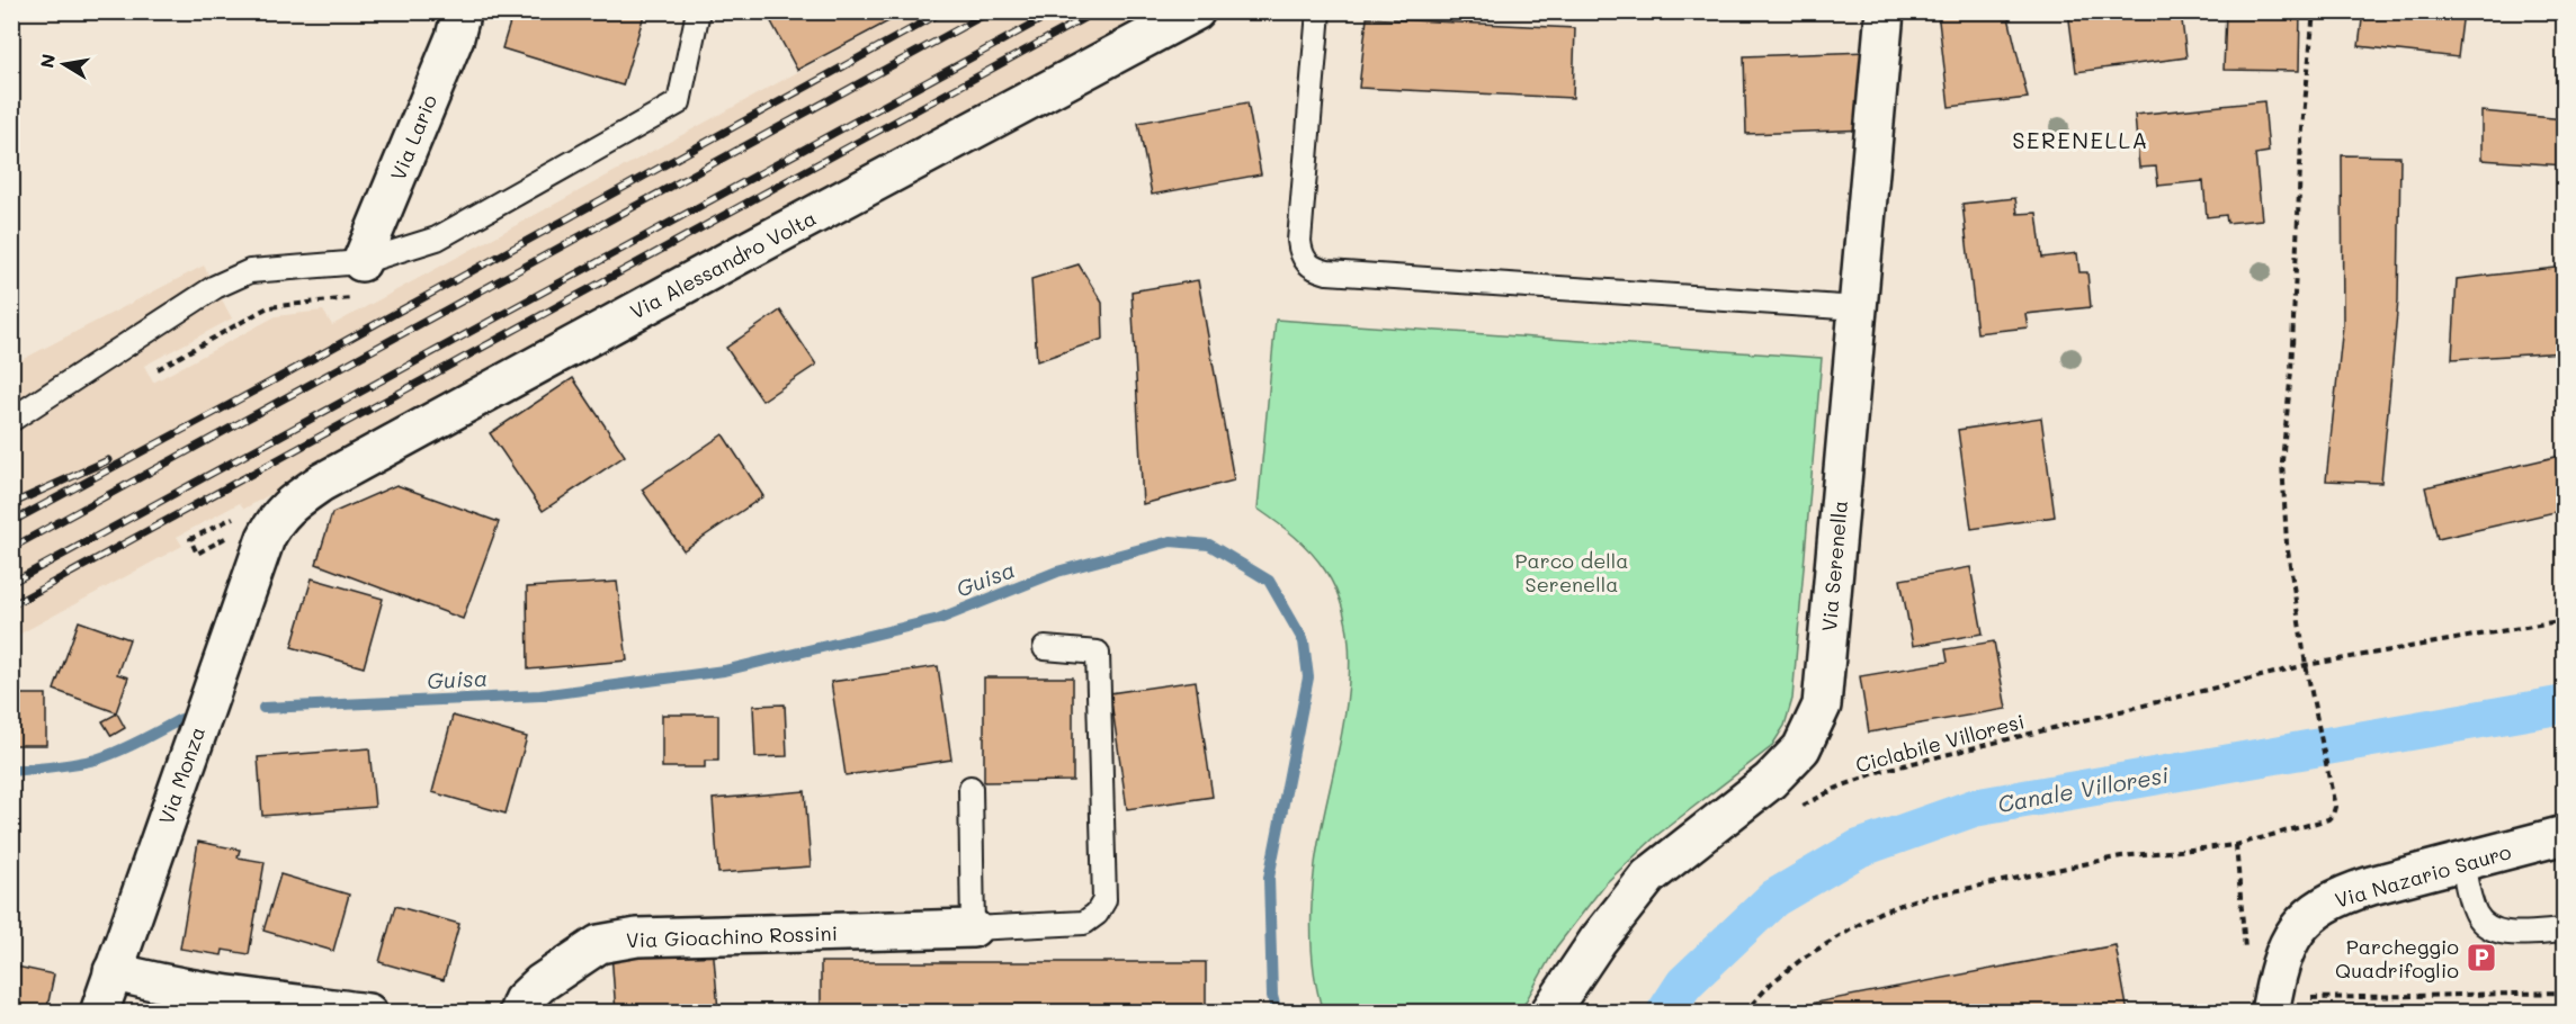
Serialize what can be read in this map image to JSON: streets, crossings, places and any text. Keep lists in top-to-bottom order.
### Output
{
  "streets": {
    "street": [
      "Via Lario",
      "Via Alessandro Volta",
      "Via Serenella",
      "Via Monza",
      "Via Nazario Sauro",
      "Via Gioachino Rossini"
    ],
    "path": ["Ciclabile Villoresi"]
  },
  "crossings": [
    ["Via Alessandro Volta", "Via Monza"]
  ],
  "districts": ["SERENELLA"],
  "water": ["Guisa", "Canale Villoresi"],
  "parks": ["Parco della Serenella"],
  "places": {
    "parking": ["Parcheggio Quadrifoglio"]
  },
  "north": "left"
}
